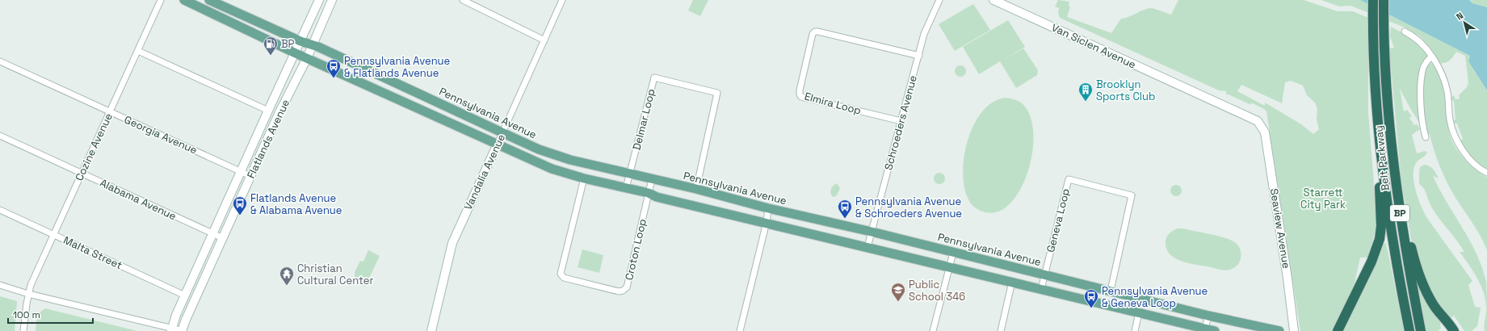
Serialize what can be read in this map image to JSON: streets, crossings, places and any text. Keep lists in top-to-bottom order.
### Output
{
  "streets": {
    "highway": ["Belt Parkway", "BP"],
    "main road": [
      "Van Siclen Avenue",
      "Pennsylvania Avenue",
      "Flatlands Avenue",
      "Vandalia Avenue",
      "Seaview Avenue"
    ],
    "street": [
      "Elmira Loop",
      "Delmar Loop",
      "Schroeders Avenue",
      "Georgia Avenue",
      "Cozine Avenue",
      "Alabama Avenue",
      "Geneva Loop",
      "Croton Loop",
      "Malta Street"
    ]
  },
  "crossings": [
    ["Van Siclen Avenue", "Seaview Avenue"],
    ["Elmira Loop", "Schroeders Avenue"],
    ["Pennsylvania Avenue", "Delmar Loop"],
    ["Pennsylvania Avenue", "Schroeders Avenue"],
    ["Pennsylvania Avenue", "Flatlands Avenue"],
    ["Pennsylvania Avenue", "Vandalia Avenue"],
    ["Pennsylvania Avenue", "Geneva Loop"],
    ["Pennsylvania Avenue", "Croton Loop"],
    ["Georgia Avenue", "Flatlands Avenue"],
    ["Georgia Avenue", "Cozine Avenue"],
    ["Flatlands Avenue", "Alabama Avenue"],
    ["Flatlands Avenue", "Malta Street"],
    ["Cozine Avenue", "Alabama Avenue"],
    ["Cozine Avenue", "Malta Street"]
  ],
  "parks": ["Starrett City Park"],
  "places": {
    "fuel station": ["BP"],
    "bus stop": [
      "Pennsylvania Avenue & Flatlands Avenue",
      "Flatlands Avenue & Alabama Avenue",
      "Pennsylvania Avenue & Schroeders Avenue",
      "Pennsylvania Avenue & Geneva Loop"
    ],
    "building": ["Brooklyn Sports Club"],
    "temple": ["Christian Cultural Center"],
    "school or university": ["Public School 346"]
  },
  "scale_bar": "100 m",
  "north": "top left"
}
